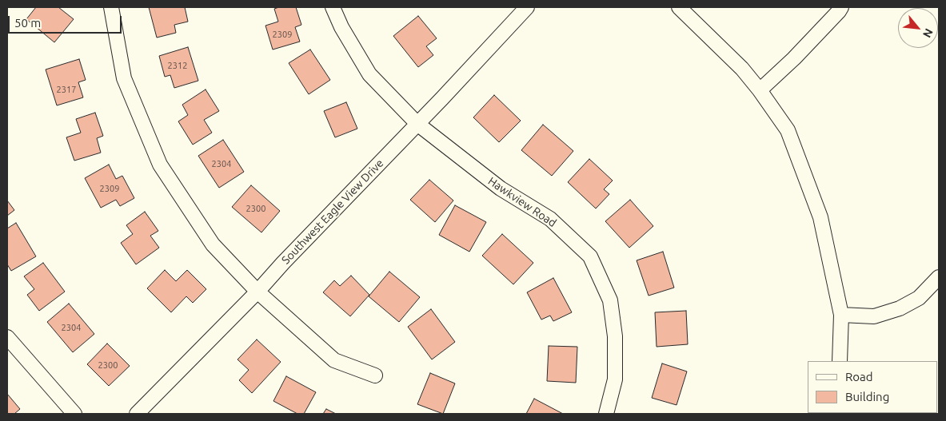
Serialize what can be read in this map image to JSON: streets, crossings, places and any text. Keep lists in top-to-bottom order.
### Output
{
  "streets": {
    "street": ["Hawkview Road", "Southwest Eagle View Drive"]
  },
  "crossings": [
    ["Hawkview Road", "Southwest Eagle View Drive"]
  ],
  "house_numbers": [
    "2309",
    "2312",
    "2317",
    "2304",
    "2309",
    "2300",
    "2304",
    "2300"
  ],
  "legend": ["Road", "Building"],
  "scale_bar": "50 m",
  "north": "bottom right"
}
